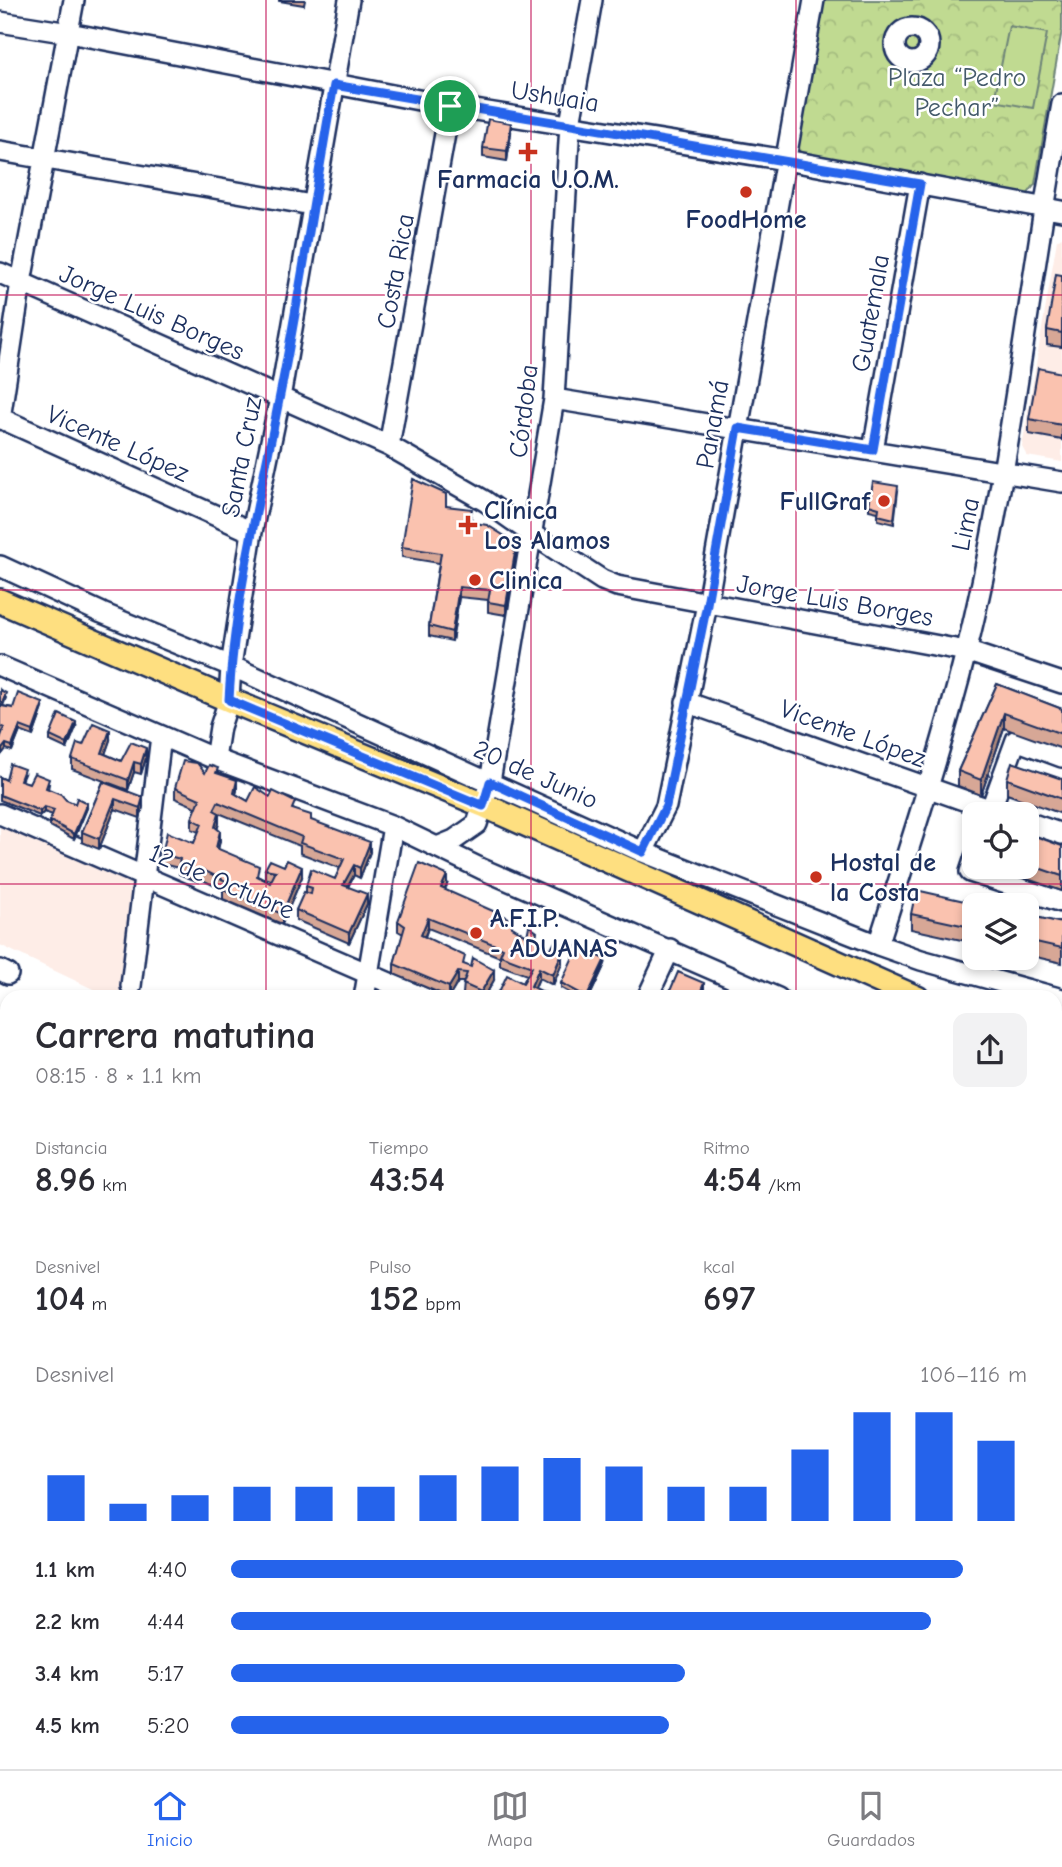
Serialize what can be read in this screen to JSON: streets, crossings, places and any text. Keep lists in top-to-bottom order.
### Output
{
  "streets": {
    "street": [
      "Ushuaia",
      "Costa Rica",
      "Jorge Luis Borges",
      "Guatemala",
      "Córdoba",
      "Panamá",
      "Vicente López",
      "Santa Cruz",
      "Lima",
      "20 de Junio",
      "12 de Octubre"
    ]
  },
  "crossings": [
    ["Ushuaia", "Costa Rica"],
    ["Ushuaia", "Guatemala"],
    ["Ushuaia", "Córdoba"],
    ["Ushuaia", "Panamá"],
    ["Ushuaia", "Santa Cruz"],
    ["Ushuaia", "Lima"],
    ["Costa Rica", "Jorge Luis Borges"],
    ["Jorge Luis Borges", "Córdoba"],
    ["Jorge Luis Borges", "Panamá"],
    ["Jorge Luis Borges", "Santa Cruz"],
    ["Jorge Luis Borges", "Lima"],
    ["Córdoba", "20 de Junio"],
    ["Panamá", "Vicente López"],
    ["Panamá", "20 de Junio"],
    ["Vicente López", "Santa Cruz"],
    ["Vicente López", "Lima"],
    ["Santa Cruz", "20 de Junio"],
    ["Lima", "20 de Junio"]
  ],
  "parks": ["Plaza “Pedro Pechar”"],
  "places": {
    "health": ["Farmacia U.O.M.", "Clínica Los Alamos"],
    "other": [
      "FoodHome",
      "FullGraf",
      "Clinica",
      "Hostal de la Costa",
      "A.F.I.P. - ADUANAS"
    ]
  },
  "page": {
    "heading": ["Carrera matutina", "08:15 · 8 × 1.1 km"],
    "stats": [
      ["Distancia", "8.96 km"],
      ["Tiempo", "43:54"],
      ["Ritmo", "4:54 /km"],
      ["Desnivel", "104 m"],
      ["Pulso", "152 bpm"],
      ["kcal", "697"]
    ],
    "chart": ["Desnivel", "106–116 m"],
    "list": [
      {
        "name": "1.1 km",
        "note": "4:40"
      },
      {
        "name": "2.2 km",
        "note": "4:44"
      },
      {
        "name": "3.4 km",
        "note": "5:17"
      },
      {
        "name": "4.5 km",
        "note": "5:20"
      }
    ],
    "tabs": ["Inicio", "Mapa", "Guardados"]
  }
}
